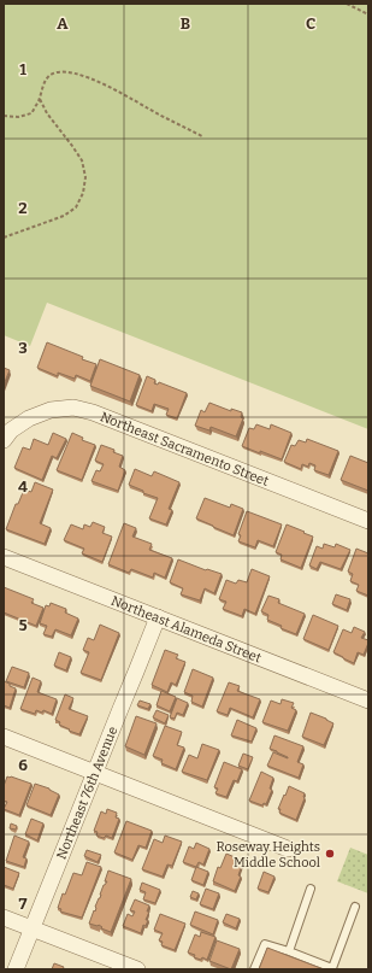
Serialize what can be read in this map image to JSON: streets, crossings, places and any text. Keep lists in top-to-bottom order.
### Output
{
  "streets": {
    "street": ["Northeast Sacramento Street", "Northeast Alameda Street", "Northeast 76th Avenue"]
  },
  "crossings": [
    ["Northeast Alameda Street", "Northeast 76th Avenue"]
  ],
  "places": ["Roseway Heights Middle School"],
  "grid": {
    "columns": ["A", "B", "C"],
    "rows": [
      "1",
      "2",
      "3",
      "4",
      "5",
      "6",
      "7"
    ]
  }
}
